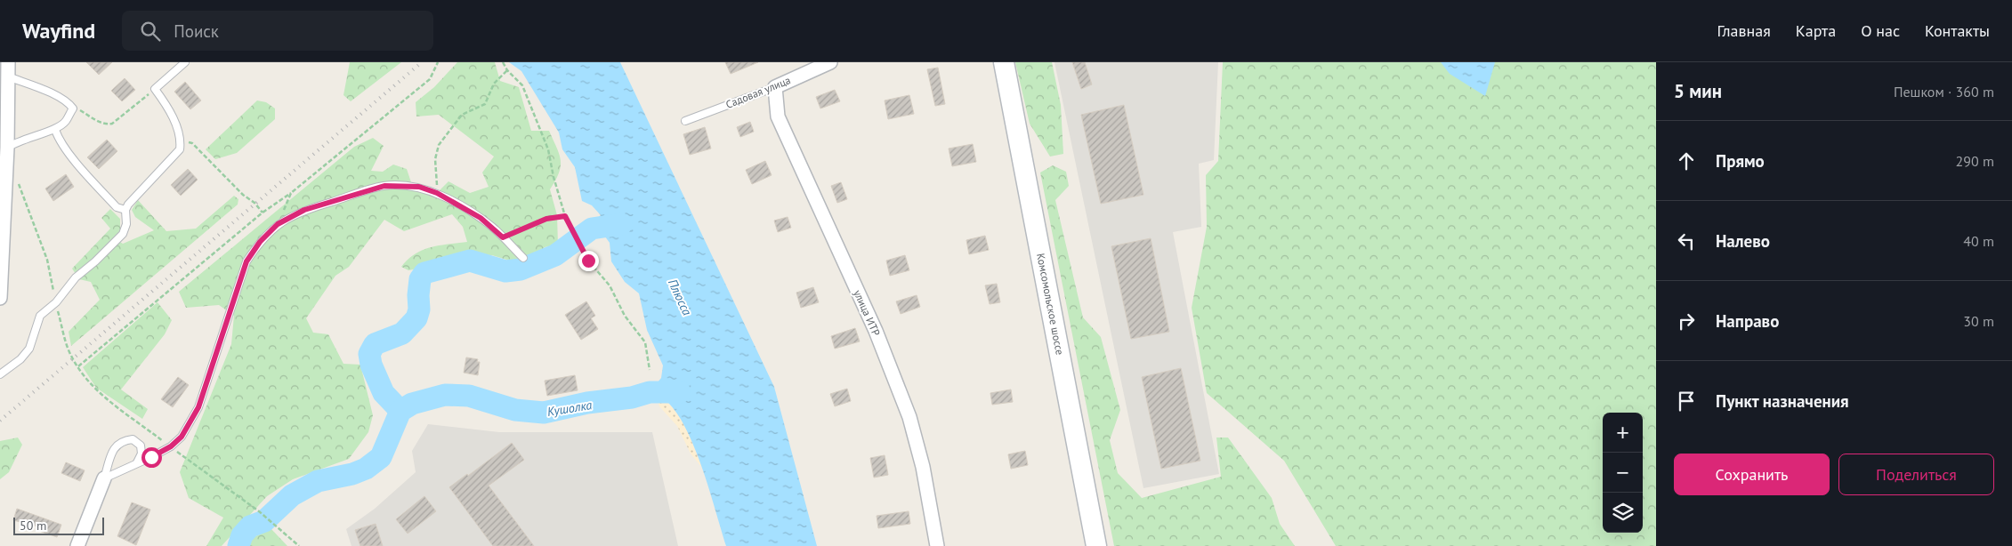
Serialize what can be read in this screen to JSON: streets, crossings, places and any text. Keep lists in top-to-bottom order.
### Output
{
  "streets": {
    "main road": ["Комсомольское шоссе"],
    "street": ["Садовая улица", "улица ИТР"]
  },
  "crossings": [
    ["Садовая улица", "улица ИТР"]
  ],
  "water": ["Плюсса", "Кушолка"],
  "scale_bar": "50 m",
  "page": {
    "header": "Wayfind",
    "search": "Поиск",
    "nav": [
      "Главная",
      "Карта",
      "О нас",
      "Контакты"
    ],
    "heading": ["5 мин", "Пешком · 360 m"],
    "list": [
      ["Прямо", "290 m"],
      ["Налево", "40 m"],
      ["Направо", "30 m"],
      "Пункт назначения"
    ],
    "map_buttons": ["+", "−"],
    "buttons": ["Сохранить", "Поделиться"],
    "scale": "50 m"
  }
}
